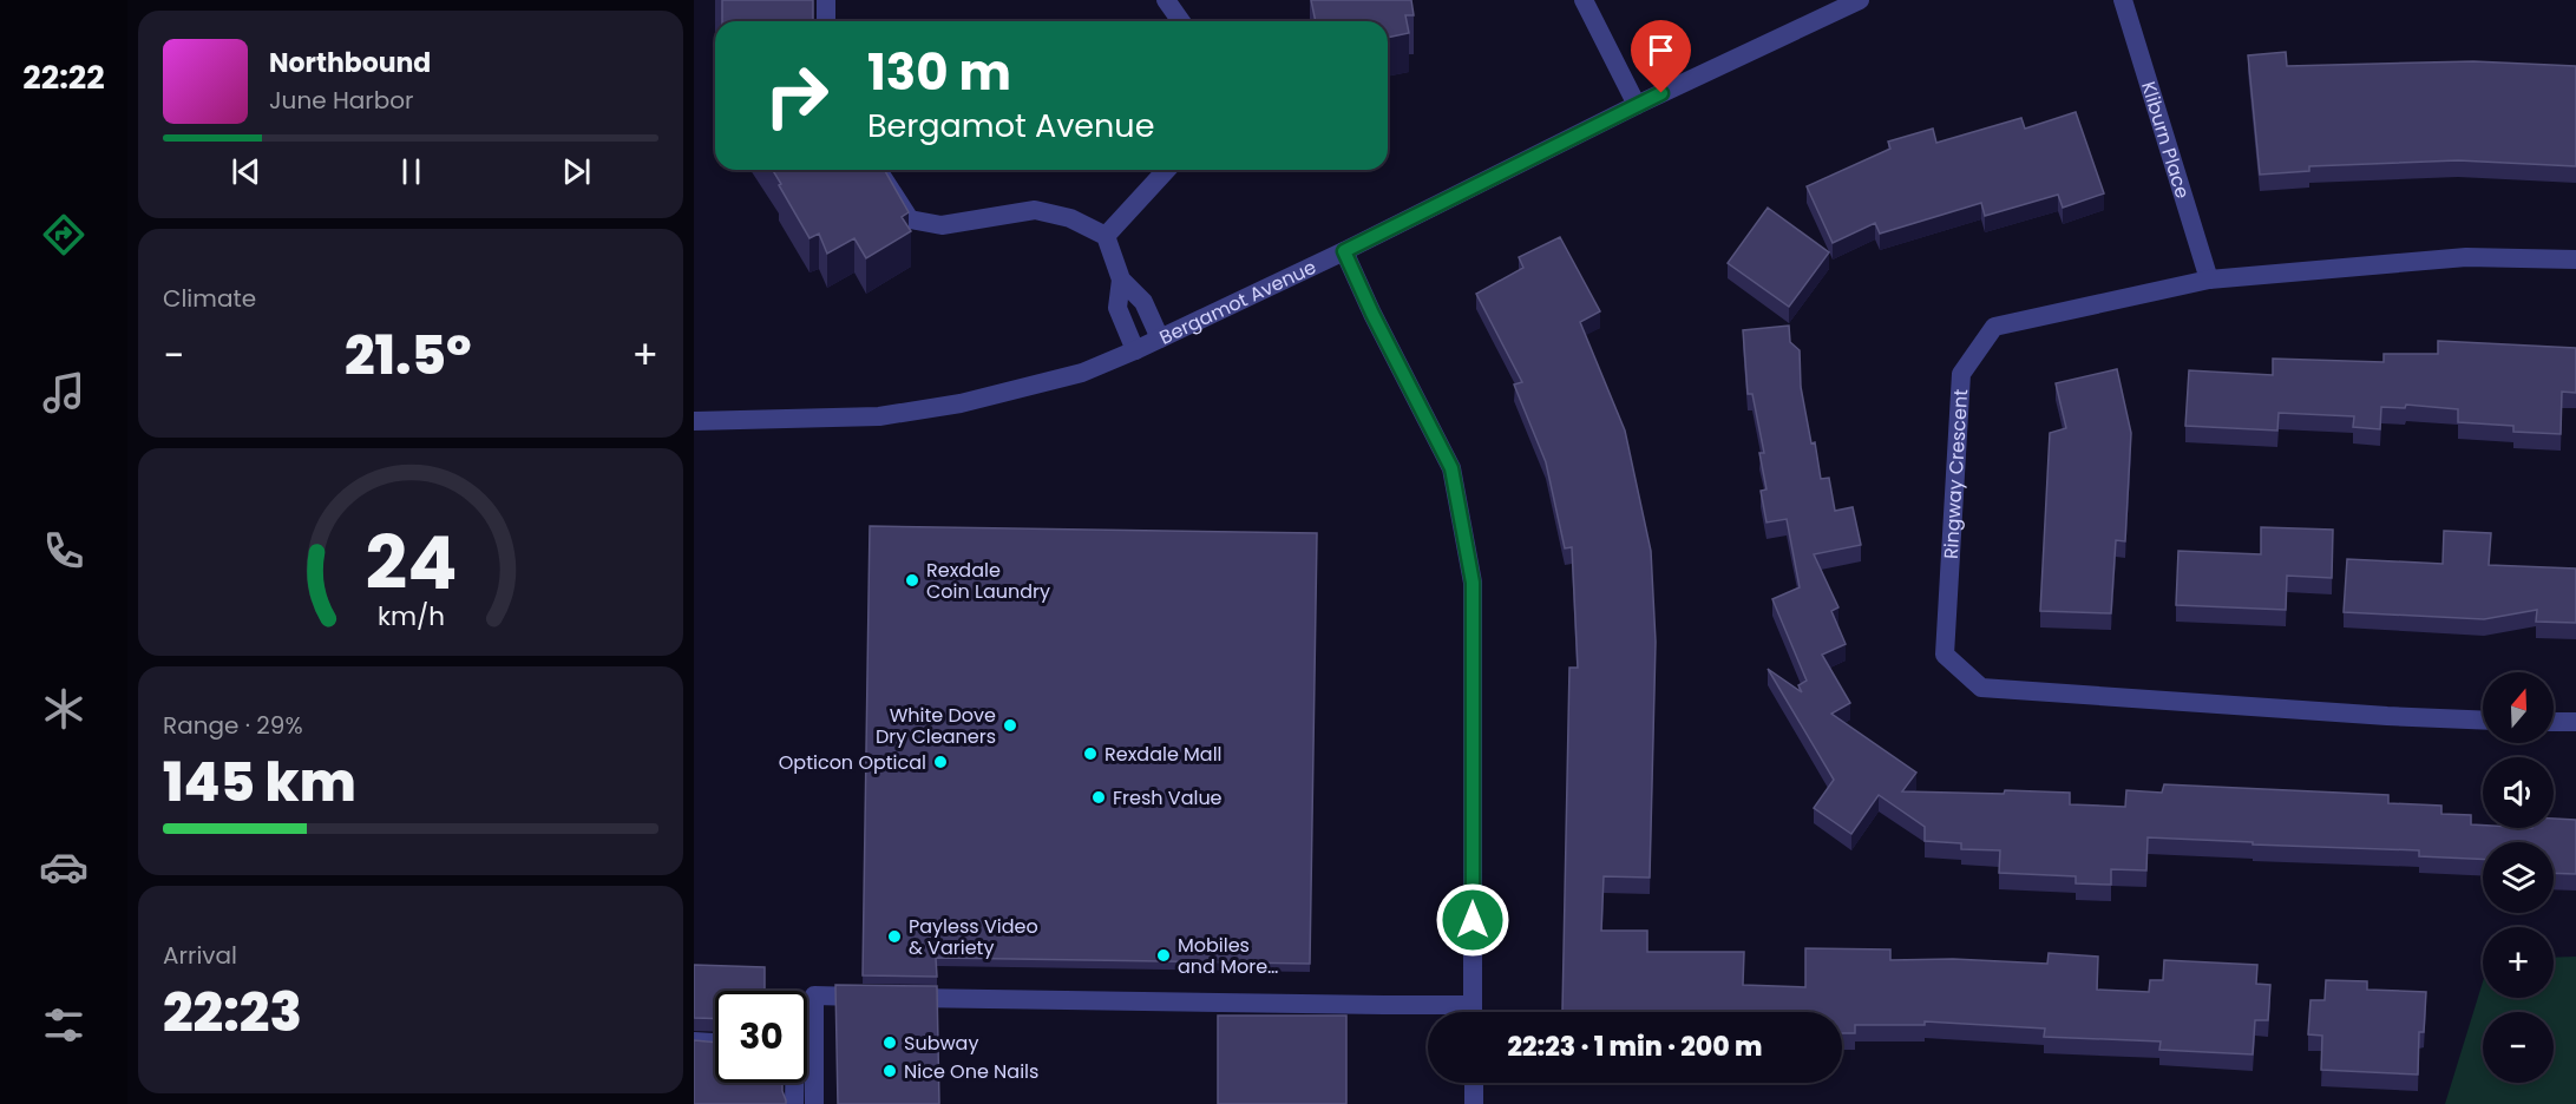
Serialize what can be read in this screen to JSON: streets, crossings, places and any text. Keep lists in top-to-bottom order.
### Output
{
  "streets": {
    "street": ["Kliburn Place", "Bergamot Avenue", "Ringway Crescent"]
  },
  "crossings": [
    ["Kliburn Place", "Ringway Crescent"]
  ],
  "places": [
    "Rexdale Coin Laundry",
    "White Dove Dry Cleaners",
    "Rexdale Mall",
    "Opticon Optical",
    "Fresh Value",
    "Payless Video & Variety",
    "Mobiles and More…",
    "Subway",
    "Nice One Nails"
  ],
  "north": "top",
  "page": {
    "tabs": "22:22",
    "turn": ["130 m", "Bergamot Avenue"],
    "song": ["Northbound", "June Harbor"],
    "tile": [
      "Climate",
      ["Range · 29%", "145 km"],
      ["Arrival", "22:23"]
    ],
    "heat": ["−", "21.5°", "+"],
    "map_buttons": ["+", "−"],
    "limit": "30",
    "trip": "22:23 · 1 min · 200 m",
    "gauge": ["24", "km/h"]
  }
}
